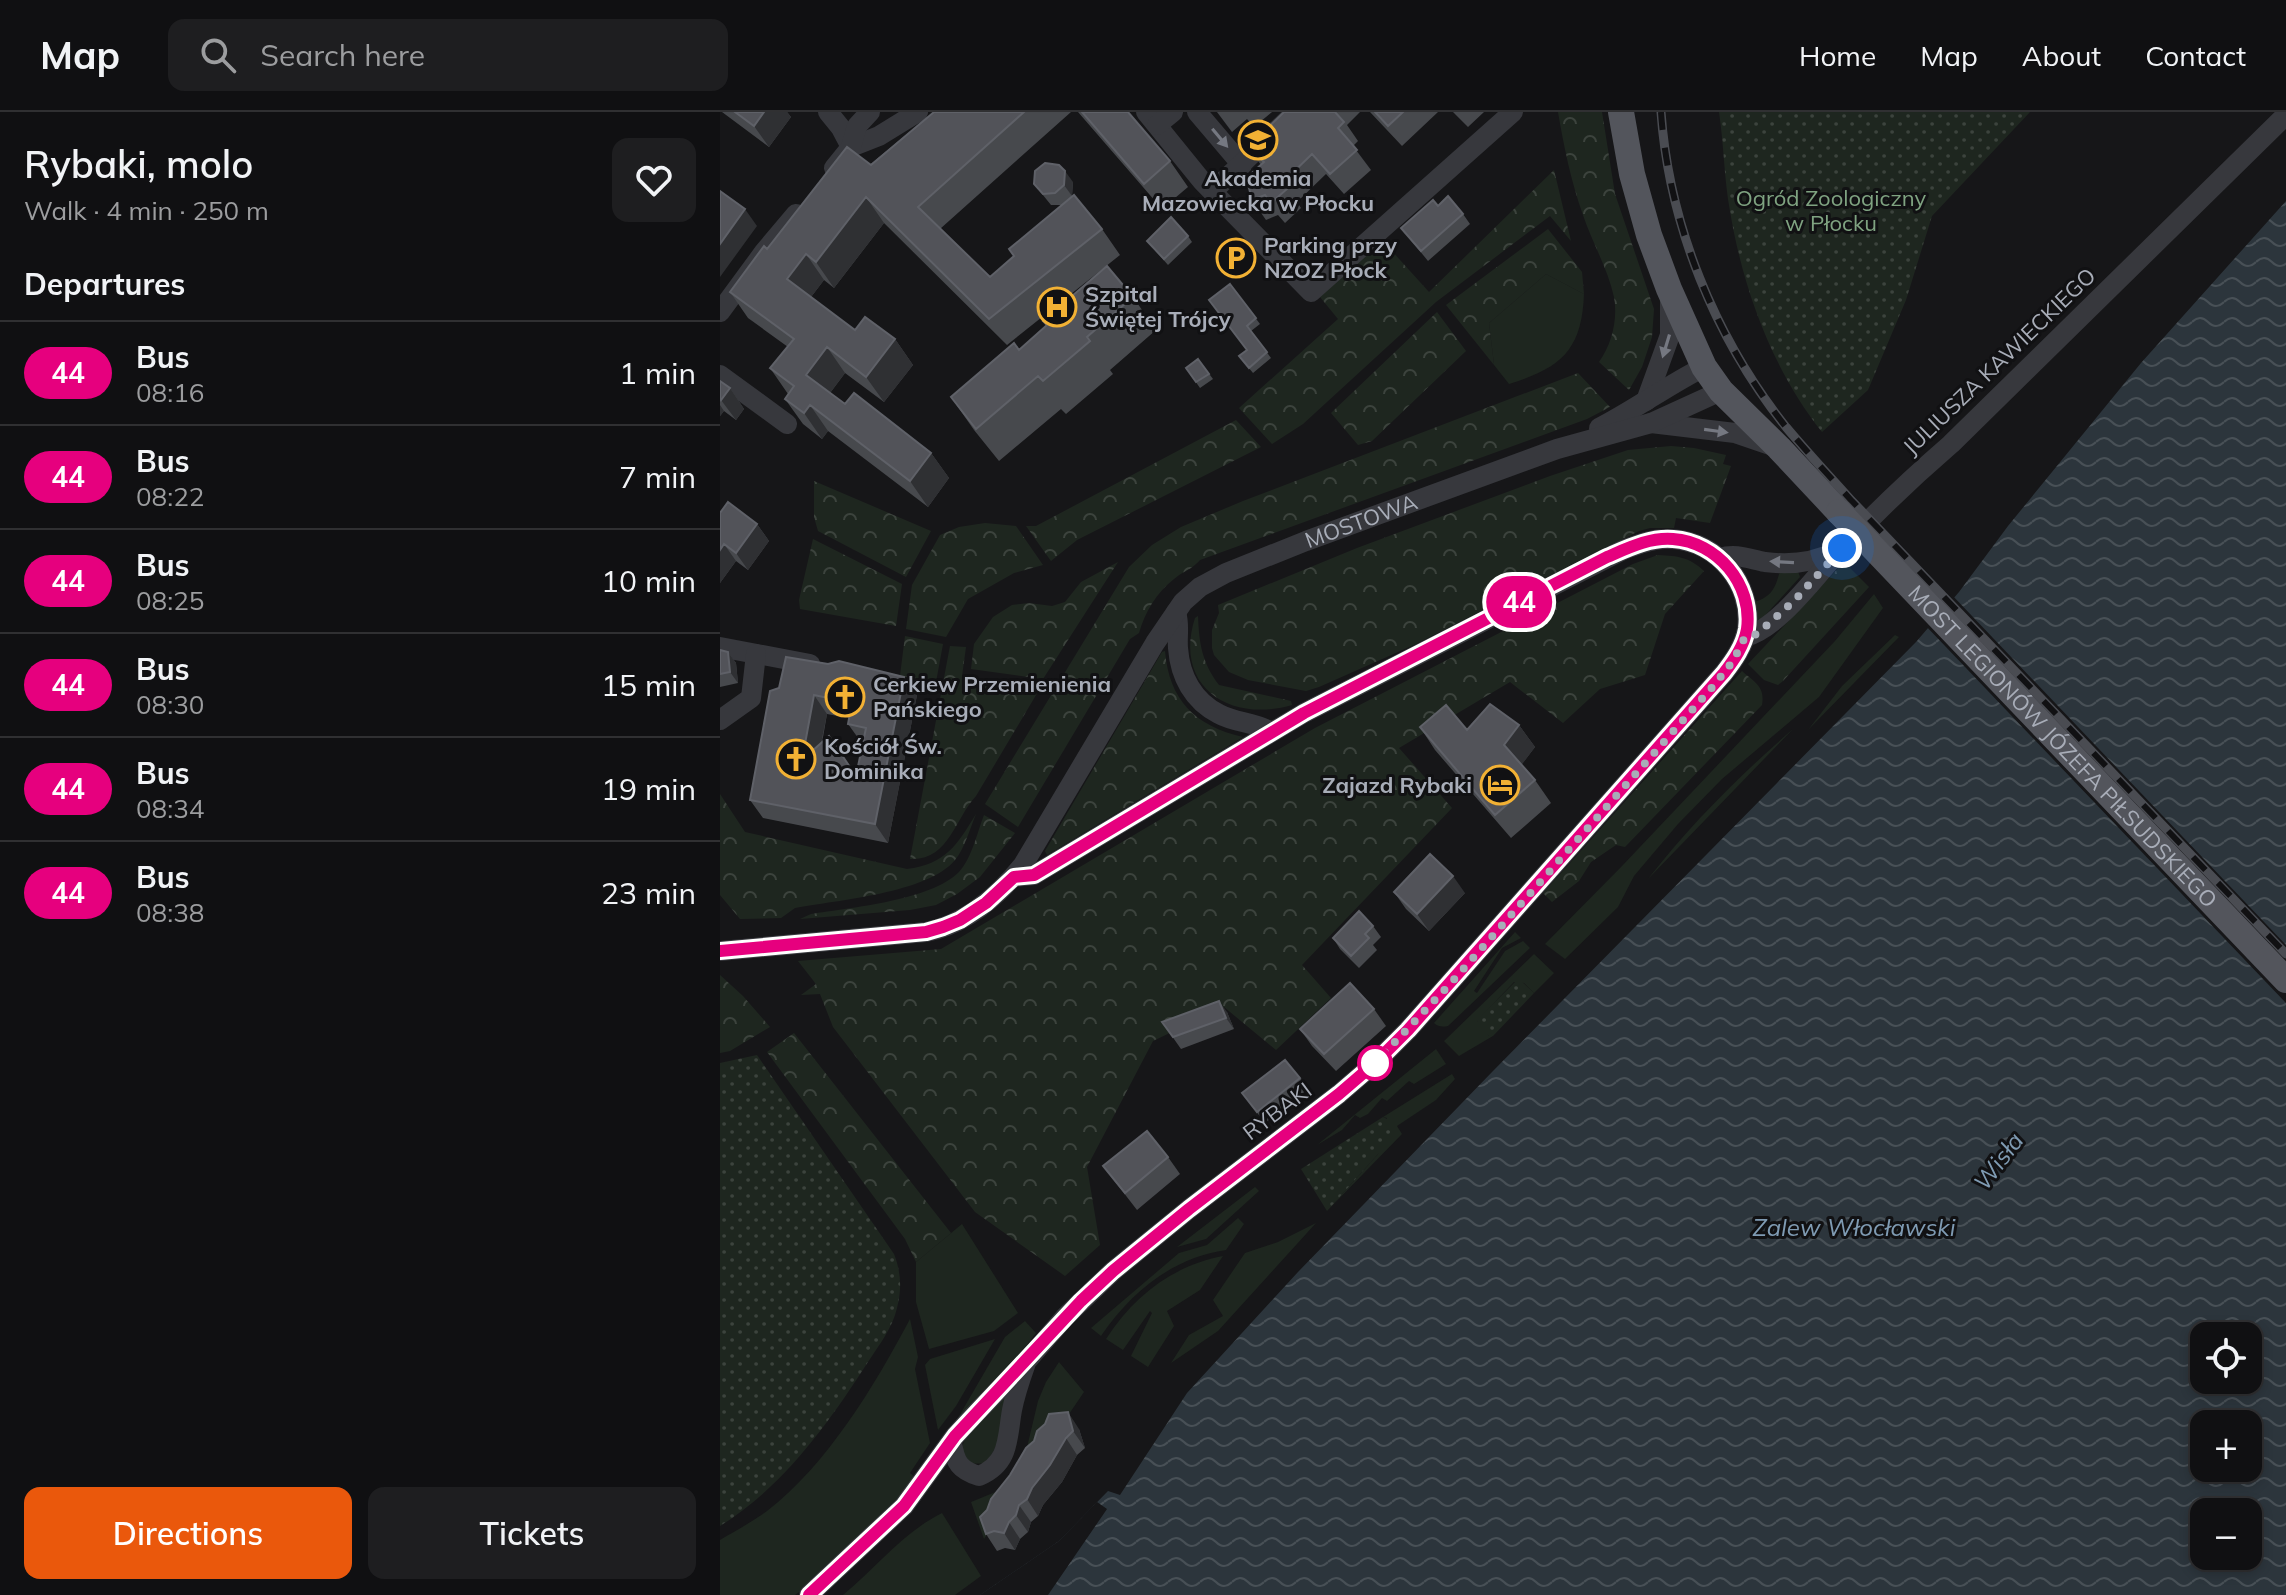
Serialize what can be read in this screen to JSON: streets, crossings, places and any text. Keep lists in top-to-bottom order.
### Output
{
  "streets": {
    "main road": ["MOSTOWA", "MOST LEGIONÓW JÓZEFA PIŁSUDSKIEGO"],
    "street": ["JULIUSZA KAWIECKIEGO", "RYBAKI"]
  },
  "crossings": [
    ["JULIUSZA KAWIECKIEGO", "RYBAKI"],
    ["MOSTOWA", "MOST LEGIONÓW JÓZEFA PIŁSUDSKIEGO"]
  ],
  "water": ["Wisła", "Zalew Włocławski"],
  "parks": ["Ogród Zoologiczny w Płocku"],
  "places": {
    "school or university": ["Akademia Mazowiecka w Płocku"],
    "parking": ["Parking przy NZOZ Płock"],
    "hospital": ["Szpital Świętej Trójcy"],
    "church": ["Cerkiew Przemienienia Pańskiego", "Kościół Św. Dominika"],
    "hotel": ["Zajazd Rybaki"]
  },
  "lines": ["bus line 44"],
  "page": {
    "header": "Map",
    "search": "Search here",
    "nav": [
      "Home",
      "Map",
      "About",
      "Contact"
    ],
    "heading": [
      ["Rybaki, molo", "Walk · 4 min · 250 m"],
      "Departures"
    ],
    "on_map": "44",
    "list": [
      {
        "mark": "44",
        "name": "Bus",
        "note": "08:16",
        "value": "1 min"
      },
      {
        "mark": "44",
        "name": "Bus",
        "note": "08:22",
        "value": "7 min"
      },
      {
        "mark": "44",
        "name": "Bus",
        "note": "08:25",
        "value": "10 min"
      },
      {
        "mark": "44",
        "name": "Bus",
        "note": "08:30",
        "value": "15 min"
      },
      {
        "mark": "44",
        "name": "Bus",
        "note": "08:34",
        "value": "19 min"
      },
      {
        "mark": "44",
        "name": "Bus",
        "note": "08:38",
        "value": "23 min"
      }
    ],
    "map_buttons": ["+", "−"],
    "buttons": ["Directions", "Tickets"]
  }
}
